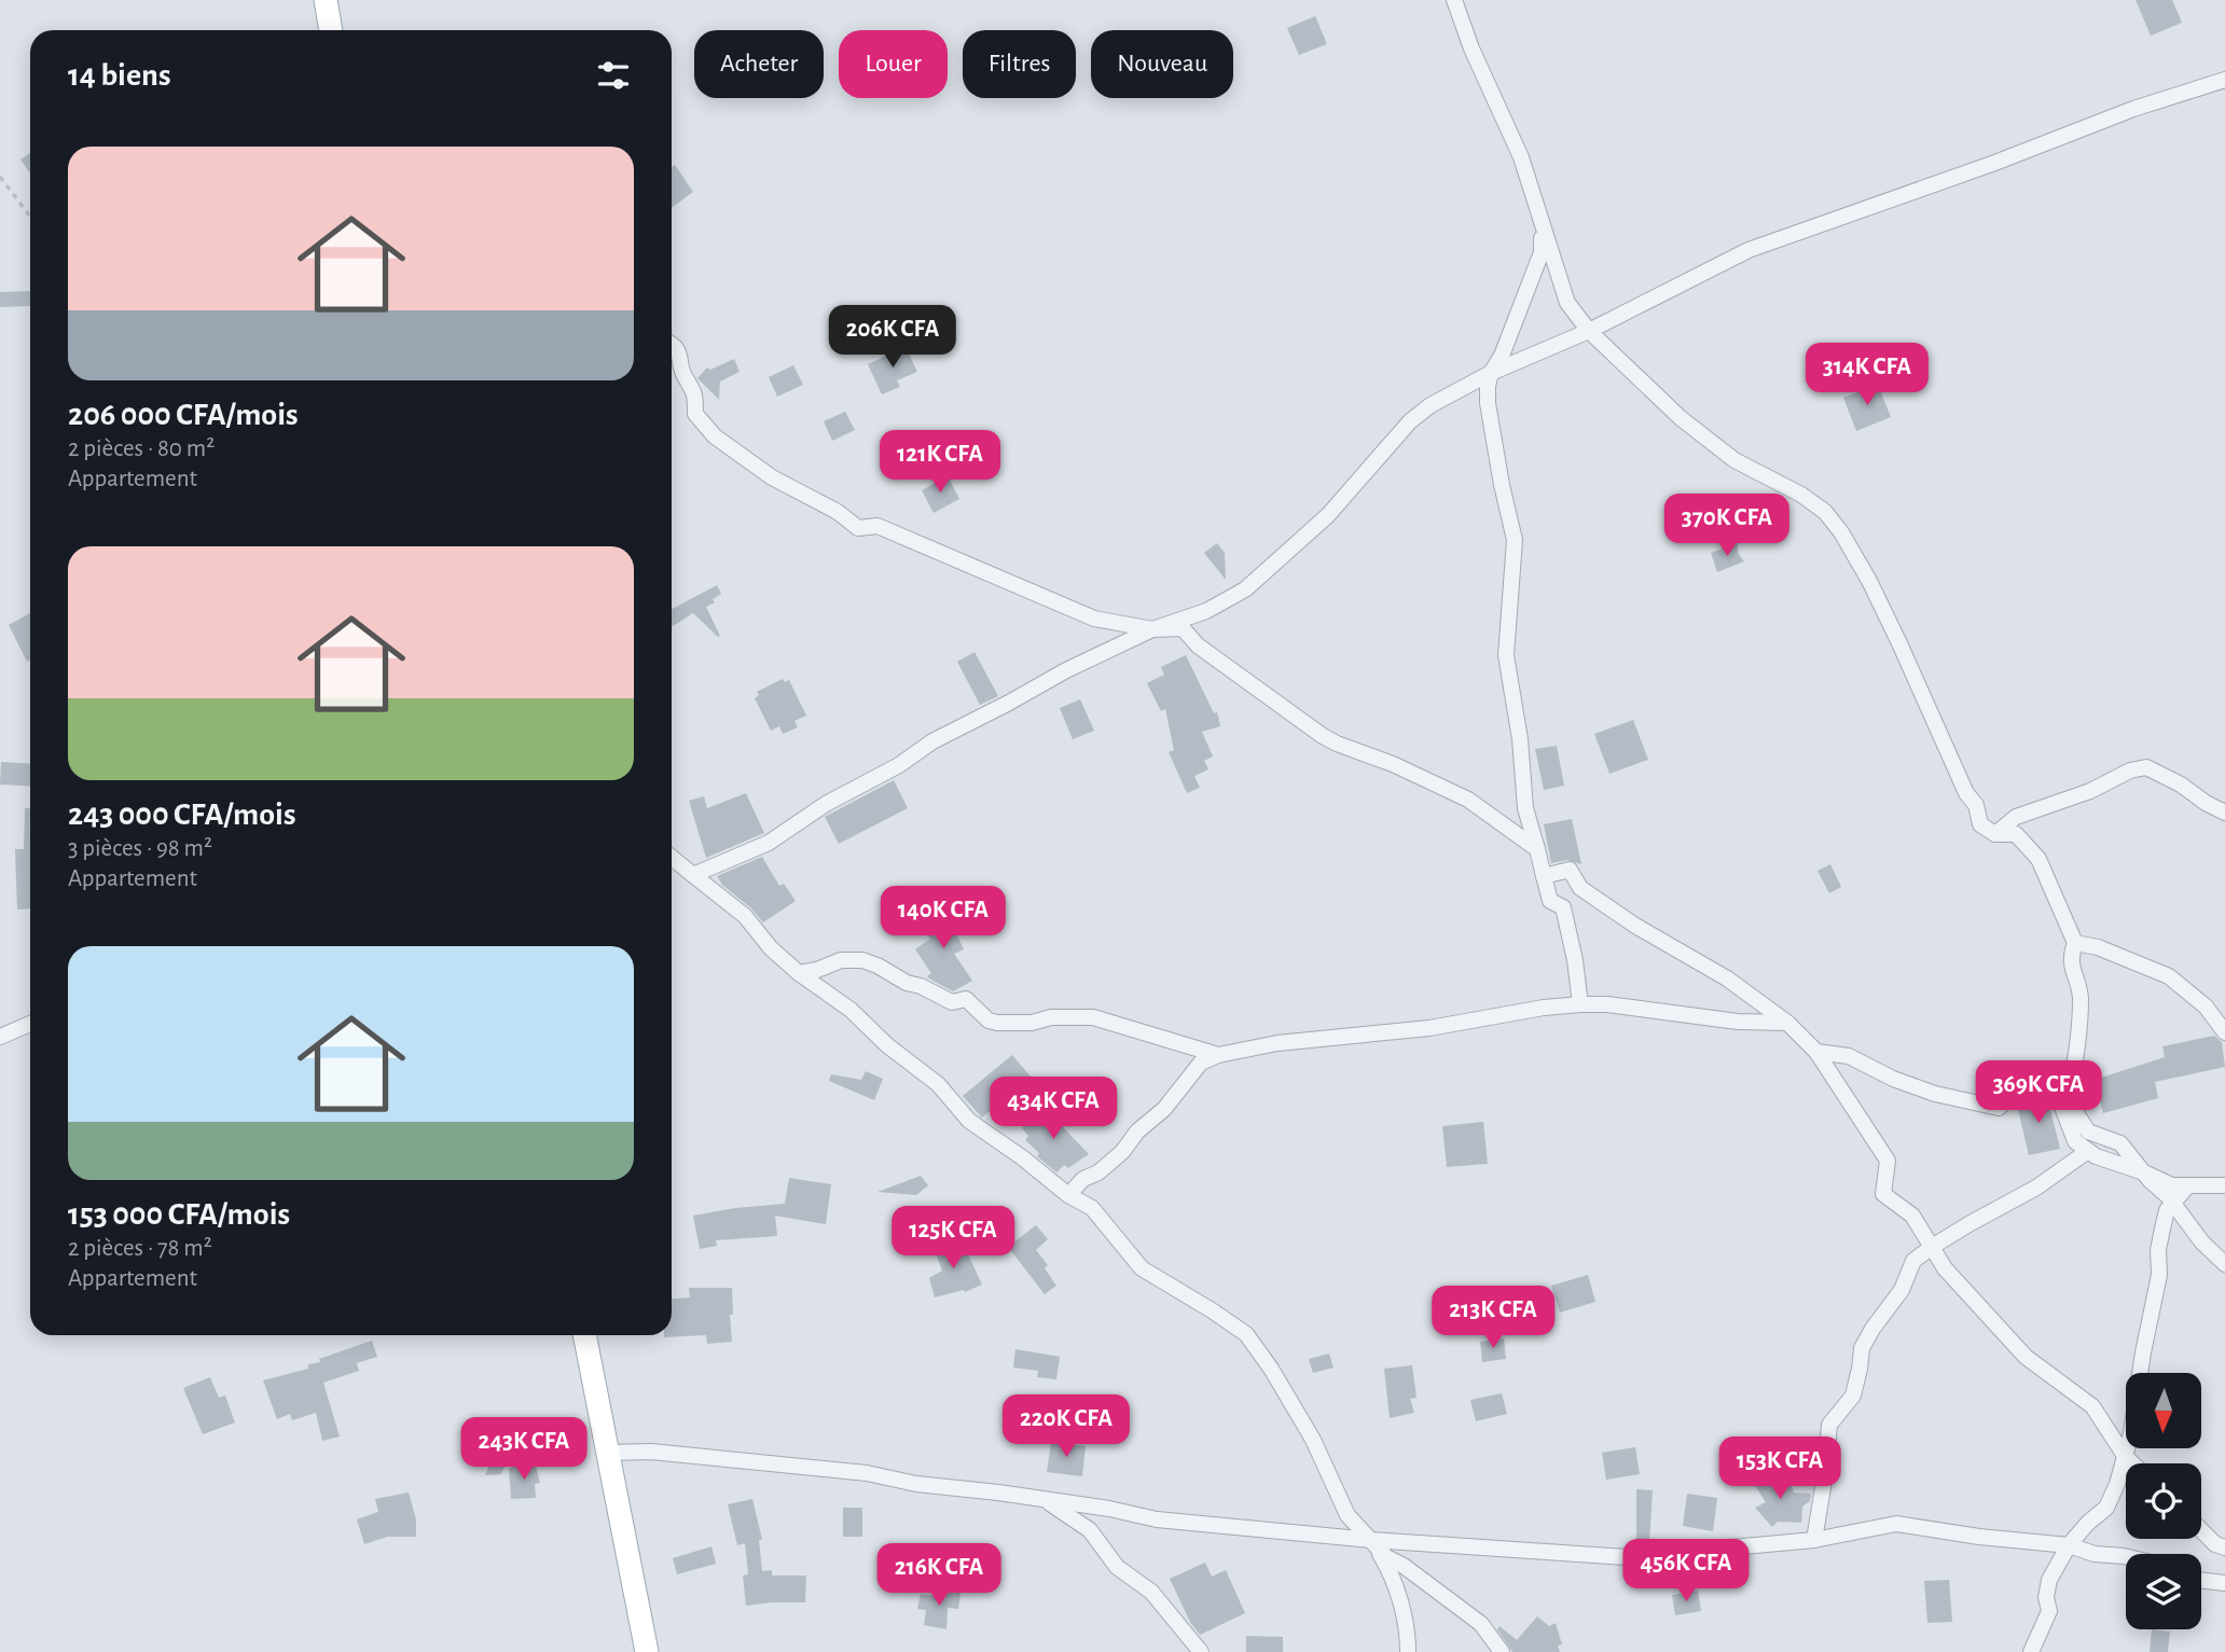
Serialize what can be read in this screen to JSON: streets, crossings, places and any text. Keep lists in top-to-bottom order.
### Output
{
  "north": "bottom",
  "page": {
    "chip": [
      "Acheter",
      "Louer",
      "Filtres",
      "Nouveau"
    ],
    "heading": "14 biens",
    "list": [
      {
        "name": "206 000 CFA/mois",
        "note": "2 pièces · 80 m² · Appartement"
      },
      {
        "name": "243 000 CFA/mois",
        "note": "3 pièces · 98 m² · Appartement"
      },
      {
        "name": "153 000 CFA/mois",
        "note": "2 pièces · 78 m² · Appartement"
      }
    ],
    "price": [
      "206K CFA",
      "314K CFA",
      "121K CFA",
      "370K CFA",
      "140K CFA",
      "369K CFA",
      "434K CFA",
      "125K CFA",
      "213K CFA",
      "220K CFA",
      "243K CFA",
      "153K CFA",
      "456K CFA",
      "216K CFA"
    ]
  }
}
